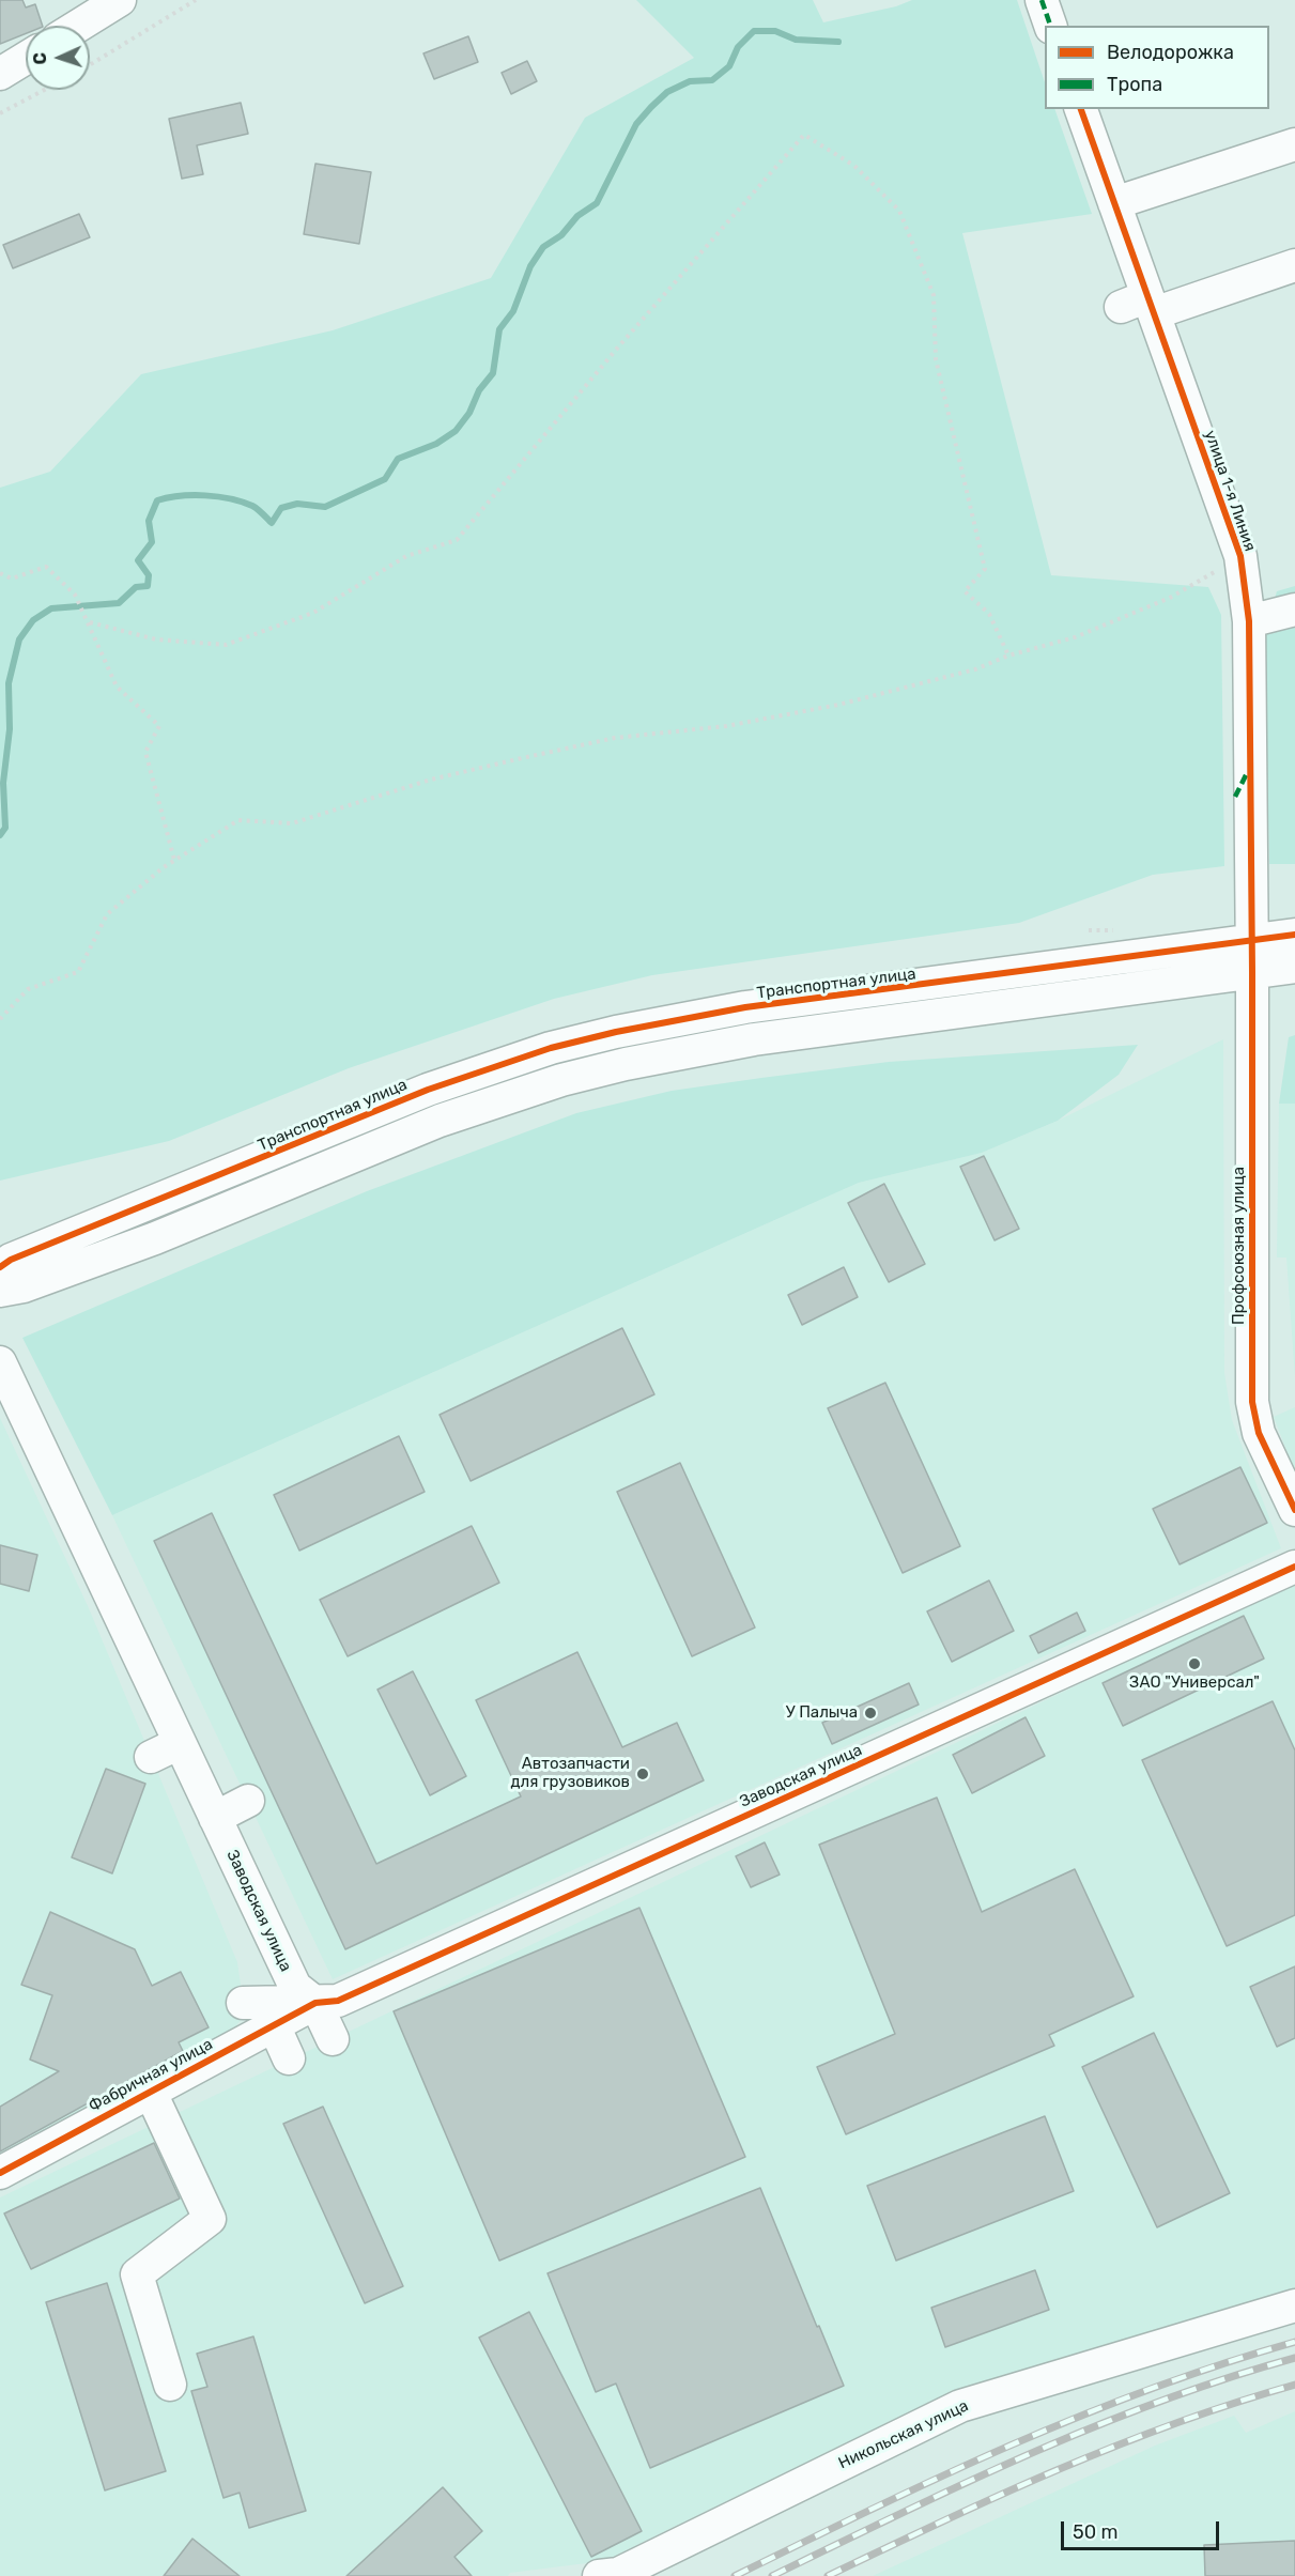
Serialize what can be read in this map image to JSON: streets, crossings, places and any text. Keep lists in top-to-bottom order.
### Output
{
  "streets": {
    "street": [
      "улица 1-я Линия",
      "Транспортная улица",
      "Профсоюзная улица",
      "Заводская улица",
      "Фабричная улица",
      "Никольская улица"
    ]
  },
  "crossings": [
    ["улица 1-я Линия", "Транспортная улица"],
    ["улица 1-я Линия", "Профсоюзная улица"],
    ["Транспортная улица", "Профсоюзная улица"],
    ["Заводская улица", "Фабричная улица"]
  ],
  "places": ["ЗАО \"Универсал\"", "У Палыча", "Автозапчасти для грузовиков"],
  "legend": ["Велодорожка", "Тропа"],
  "scale_bar": "50 m",
  "north": "left"
}
